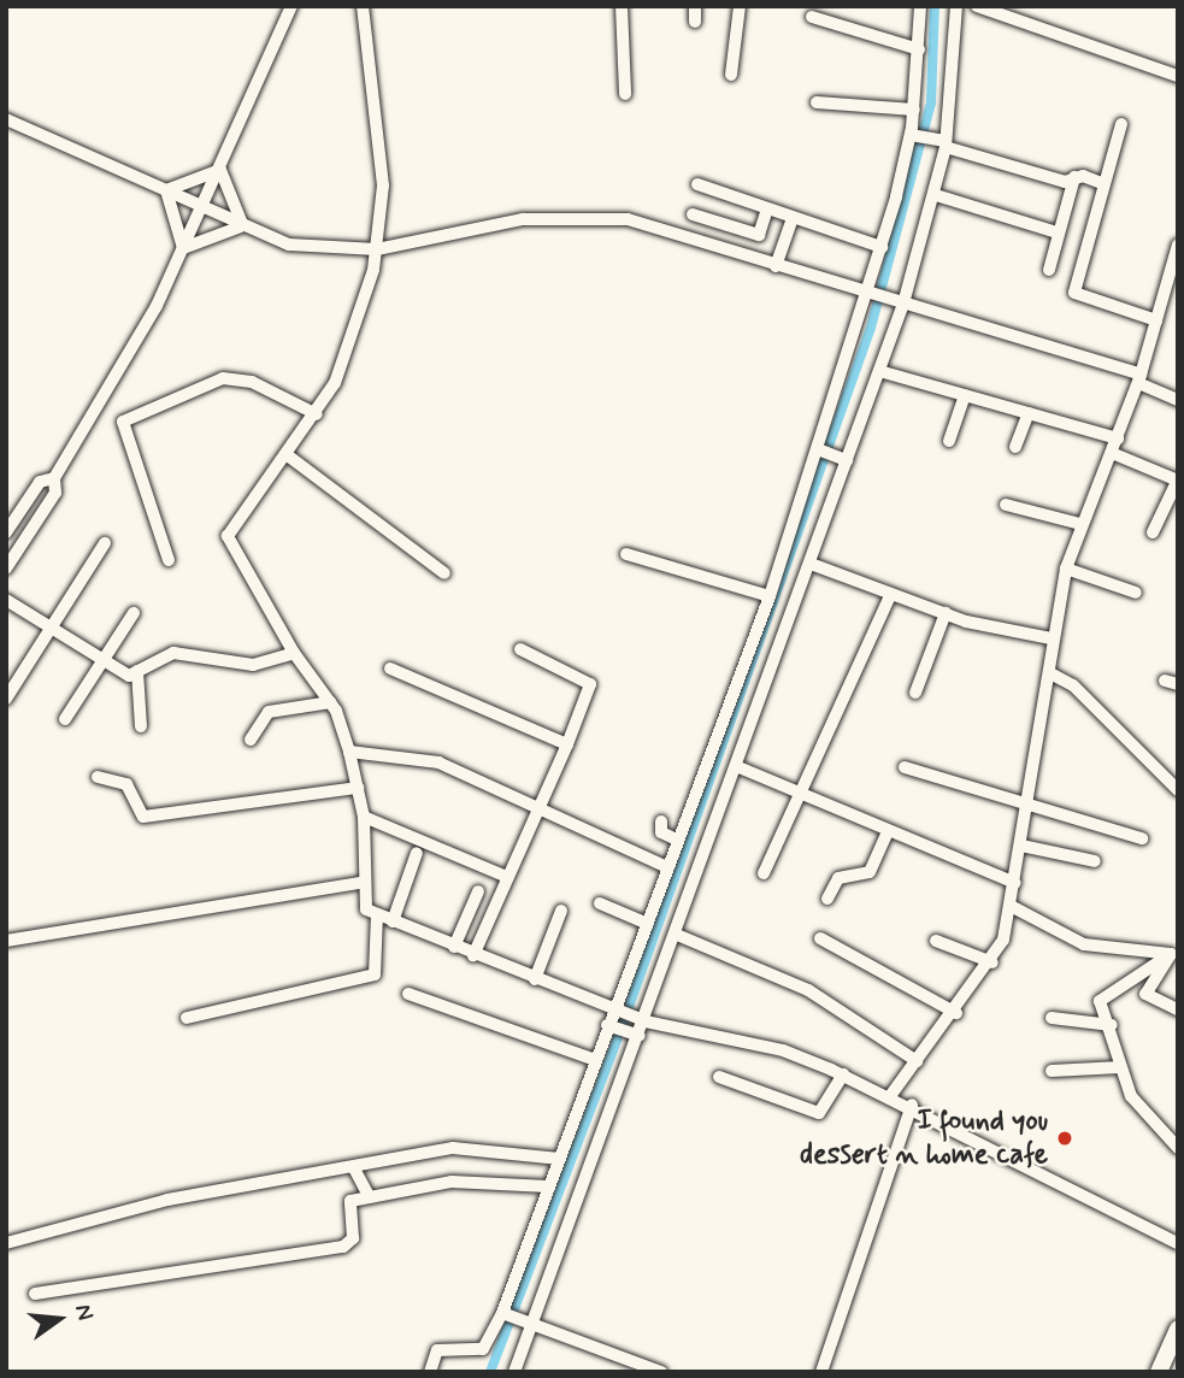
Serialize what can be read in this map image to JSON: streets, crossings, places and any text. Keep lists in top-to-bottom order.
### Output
{
  "places": ["I found you dessert n home cafe"],
  "north": "right"
}
